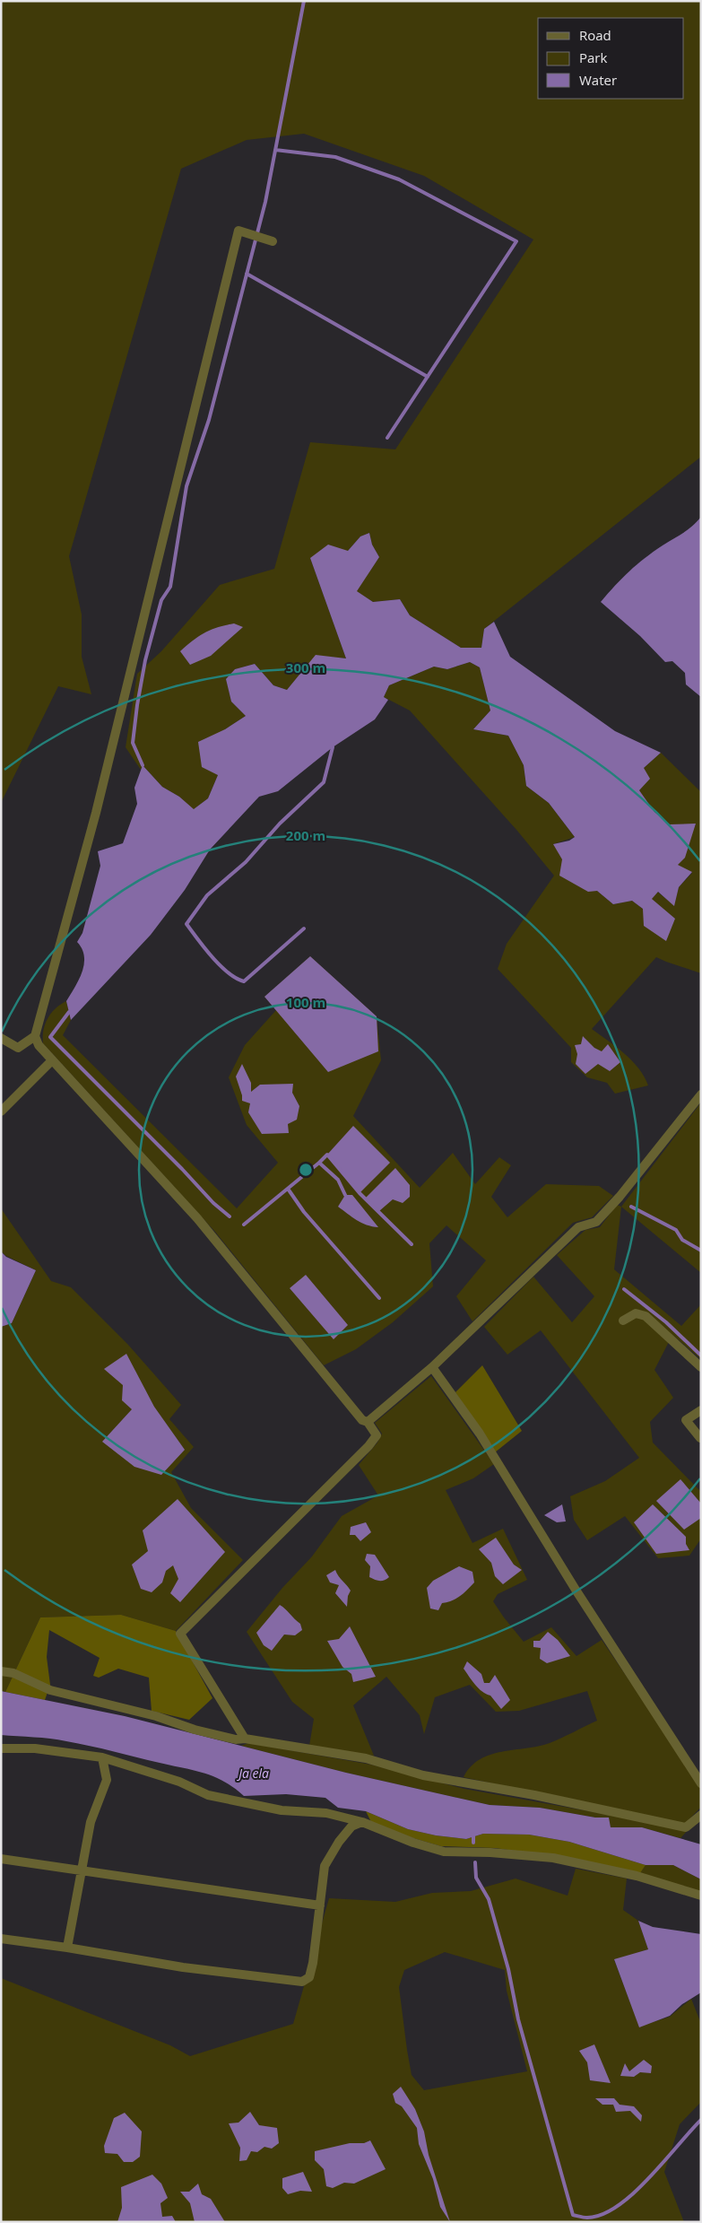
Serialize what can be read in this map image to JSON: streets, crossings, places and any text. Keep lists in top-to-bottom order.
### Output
{
  "water": ["Ja ela"],
  "legend": ["Road", "Park", "Water"],
  "rings": ["300 m", "200 m", "100 m"]
}
